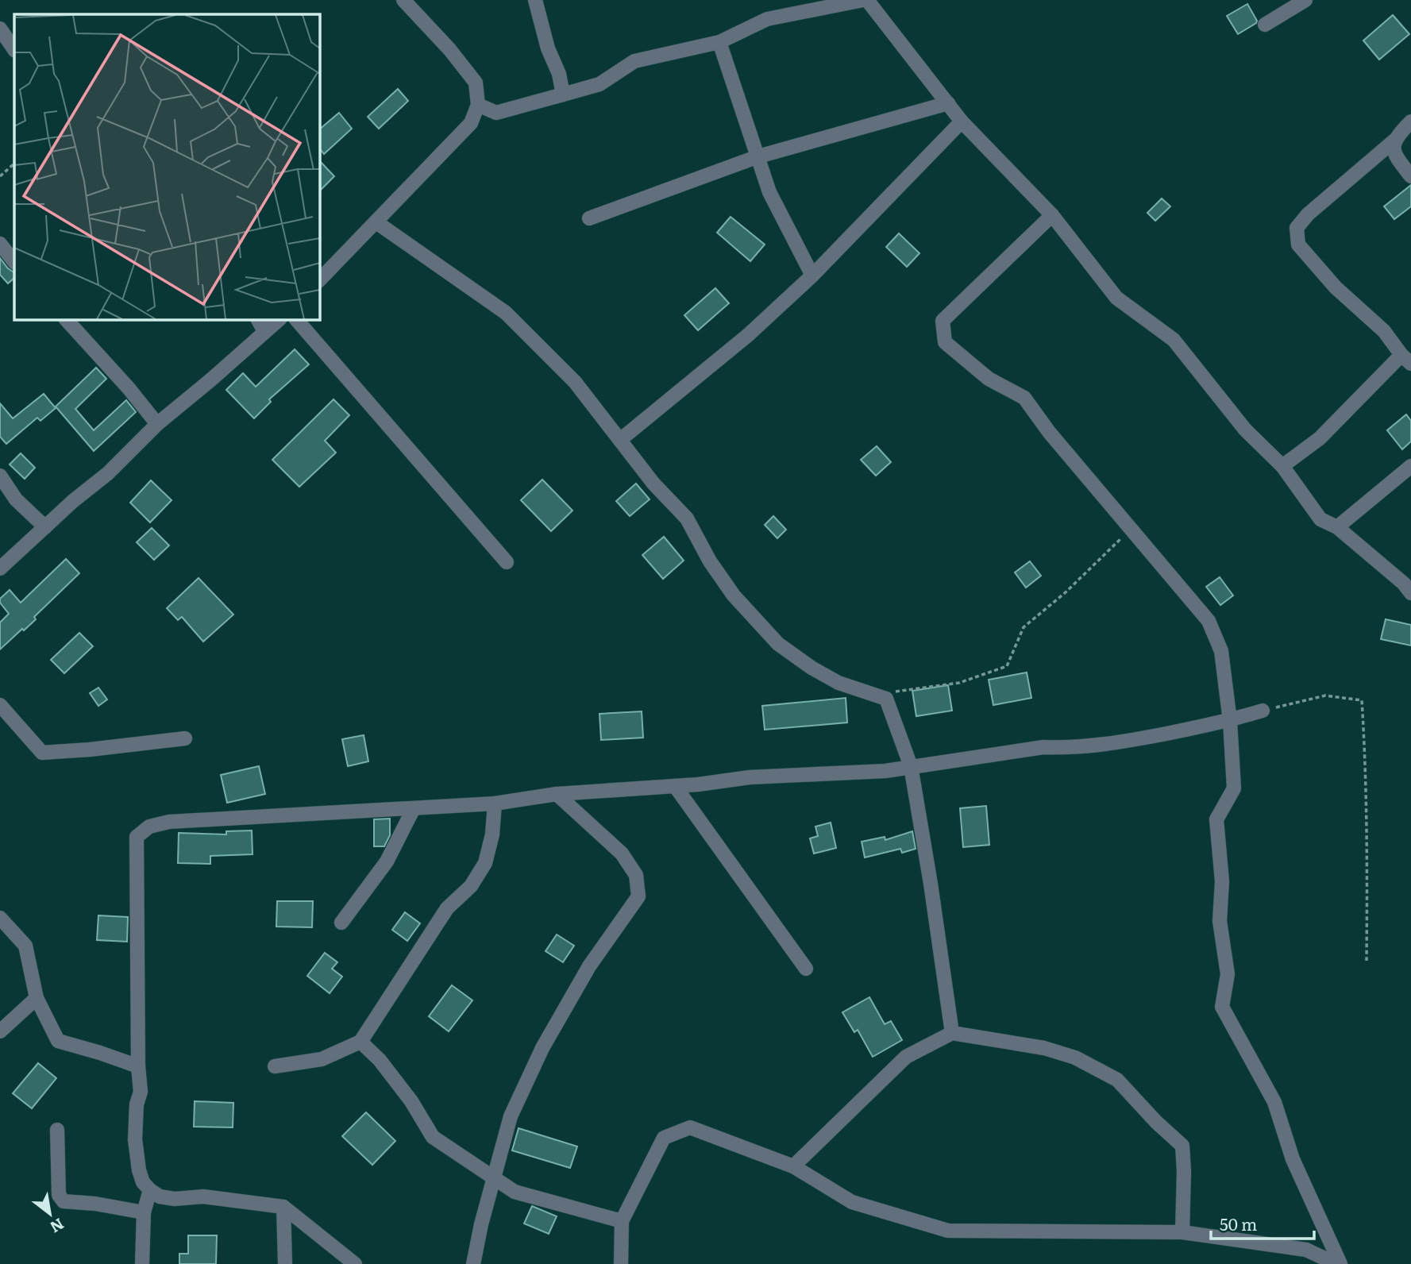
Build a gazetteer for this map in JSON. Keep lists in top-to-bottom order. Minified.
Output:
{"scale_bar":"50 m","north":"bottom right"}
